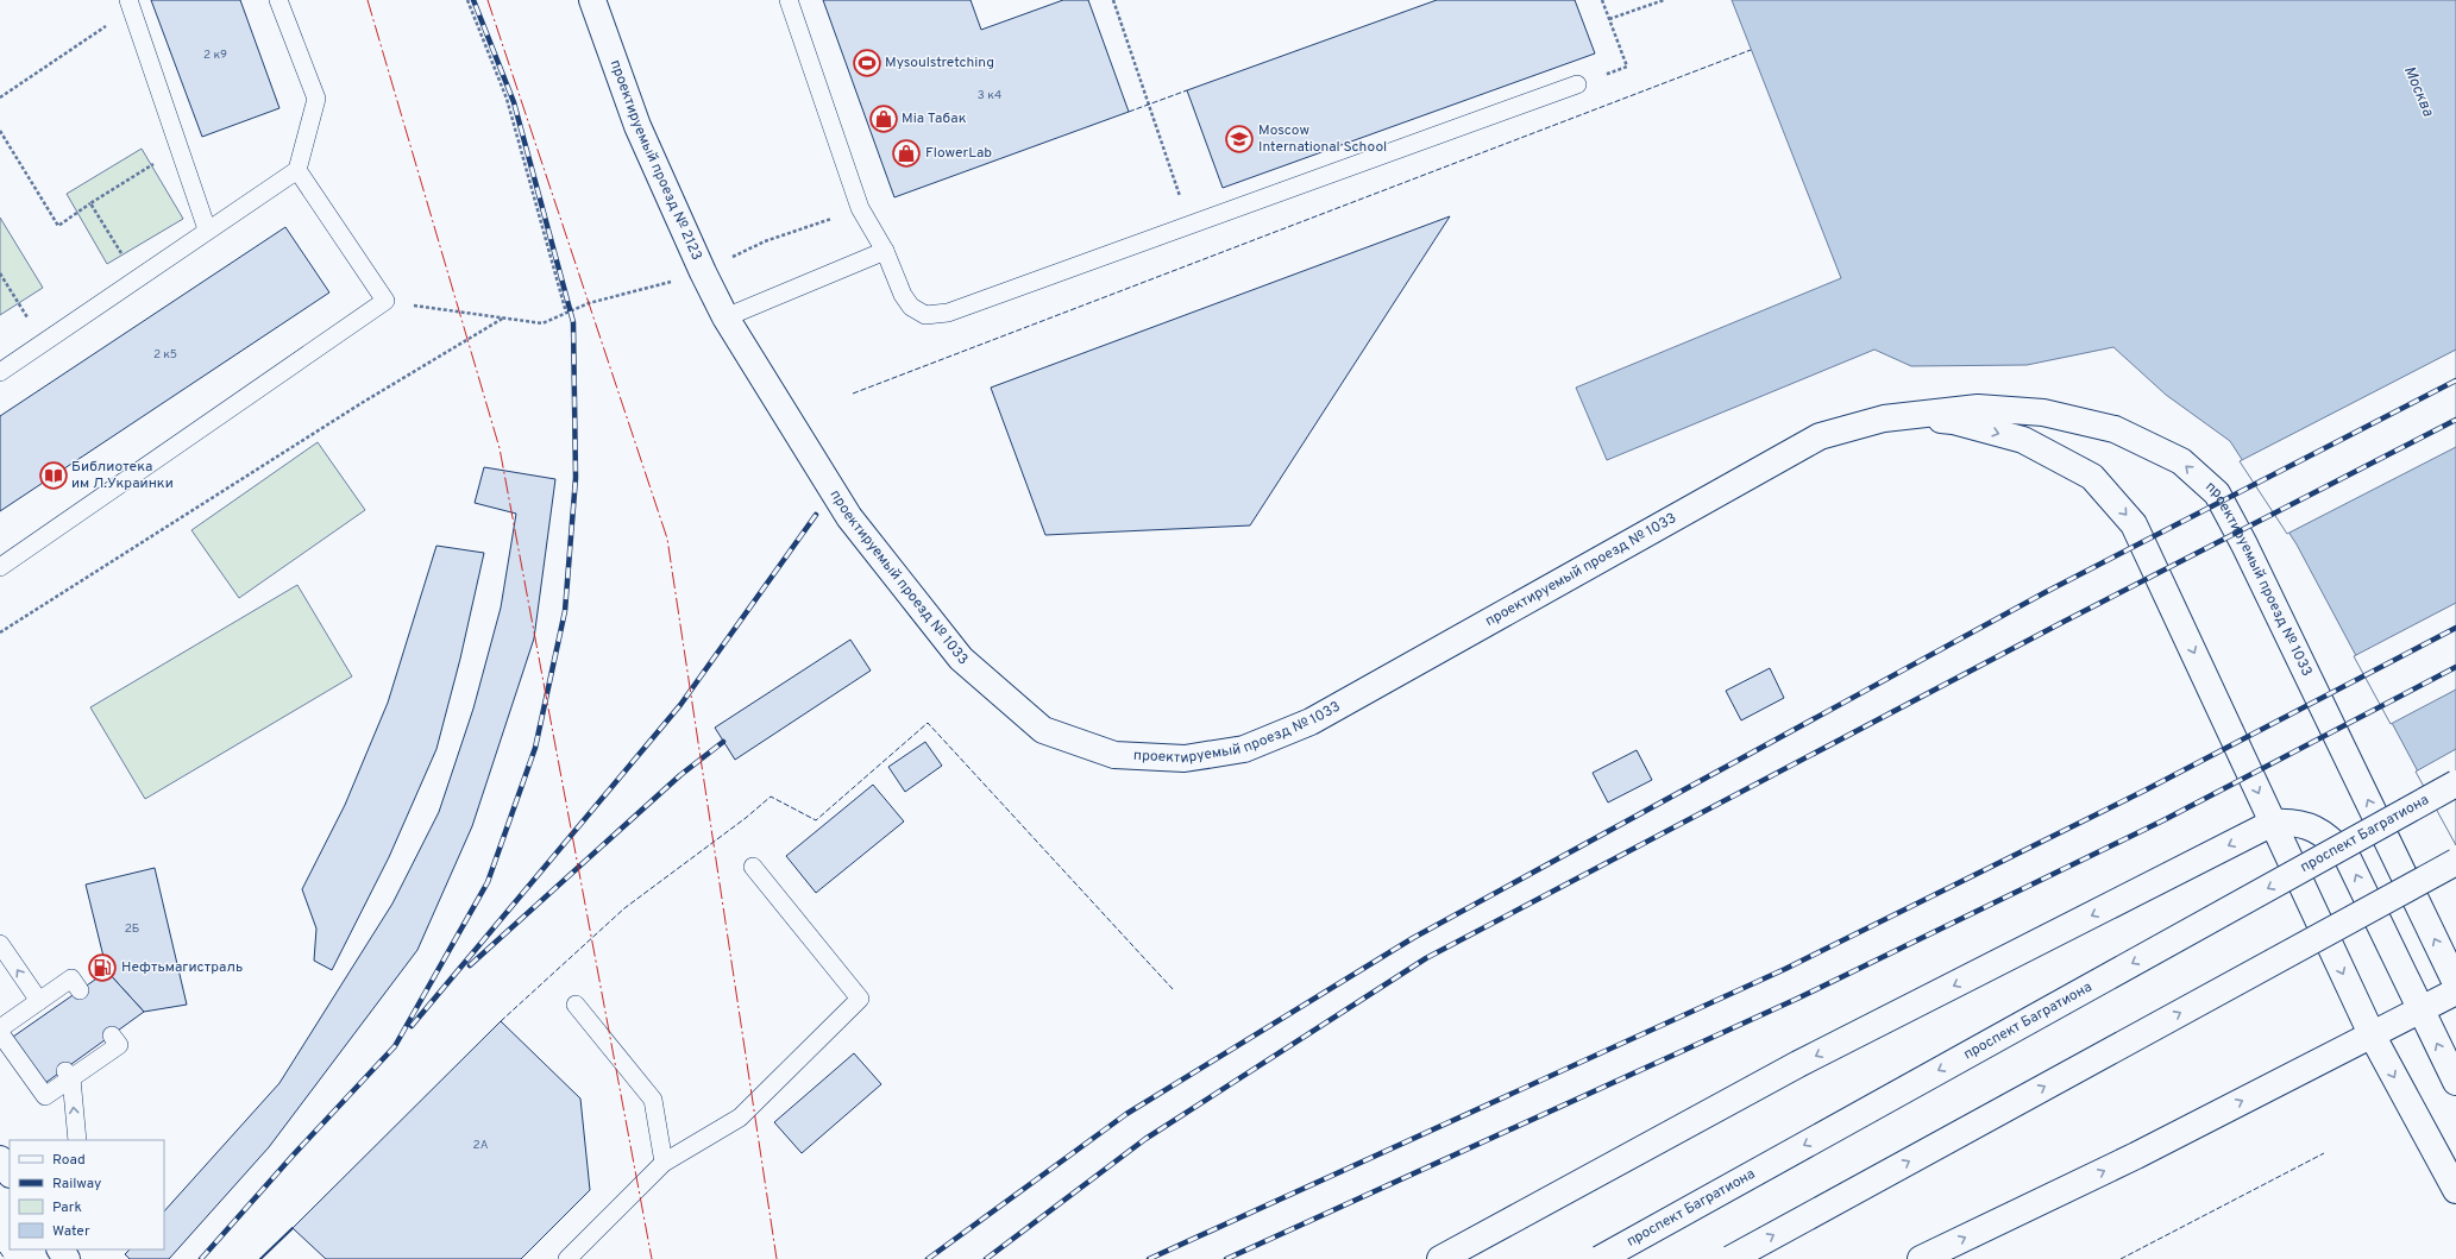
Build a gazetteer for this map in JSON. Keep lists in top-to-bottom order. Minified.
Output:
{"streets":{"street":["проектируемый проезд № 2123","проектируемый проезд № 1033","проспект Багратиона"]},"crossings":[["проектируемый проезд № 2123","проектируемый проезд № 1033"]],"water":["Москва"],"places":{"sports":["Mysoulstretching"],"shop":["Mia Табак","FlowerLab"],"school or university":["Moscow International School"],"library":["Библиотека им Л.Украинки"],"fuel station":["Нефтьмагистраль"]},"house_numbers":["2 к9","3 к4","2 к5","2Б","2А"],"legend":["Road","Railway","Park","Water"]}
